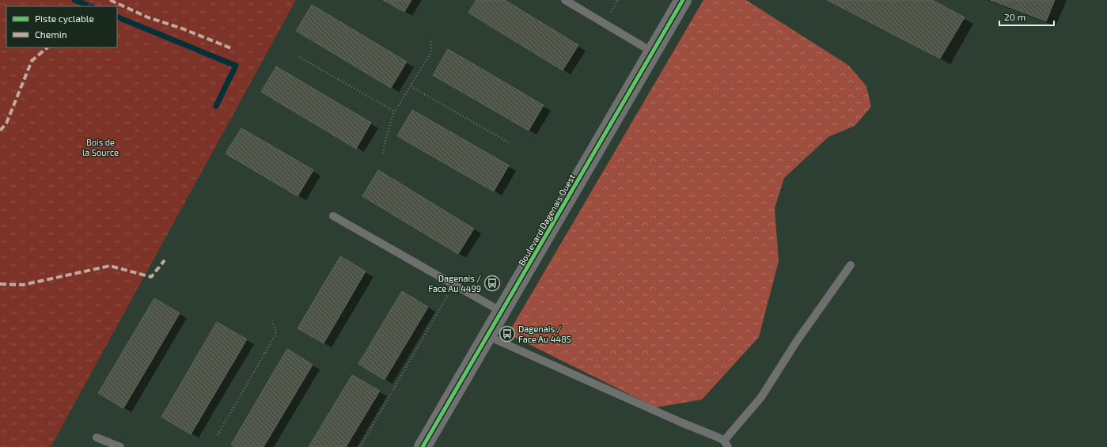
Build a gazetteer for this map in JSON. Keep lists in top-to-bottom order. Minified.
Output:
{"streets":{"main road":["Boulevard Dagenais Ouest"]},"parks":["Bois de la Source"],"places":{"bus stop":["Dagenais / Face Au 4499","Dagenais / Face Au 4485"]},"legend":["Piste cyclable","Chemin"],"scale_bar":"20 m"}
